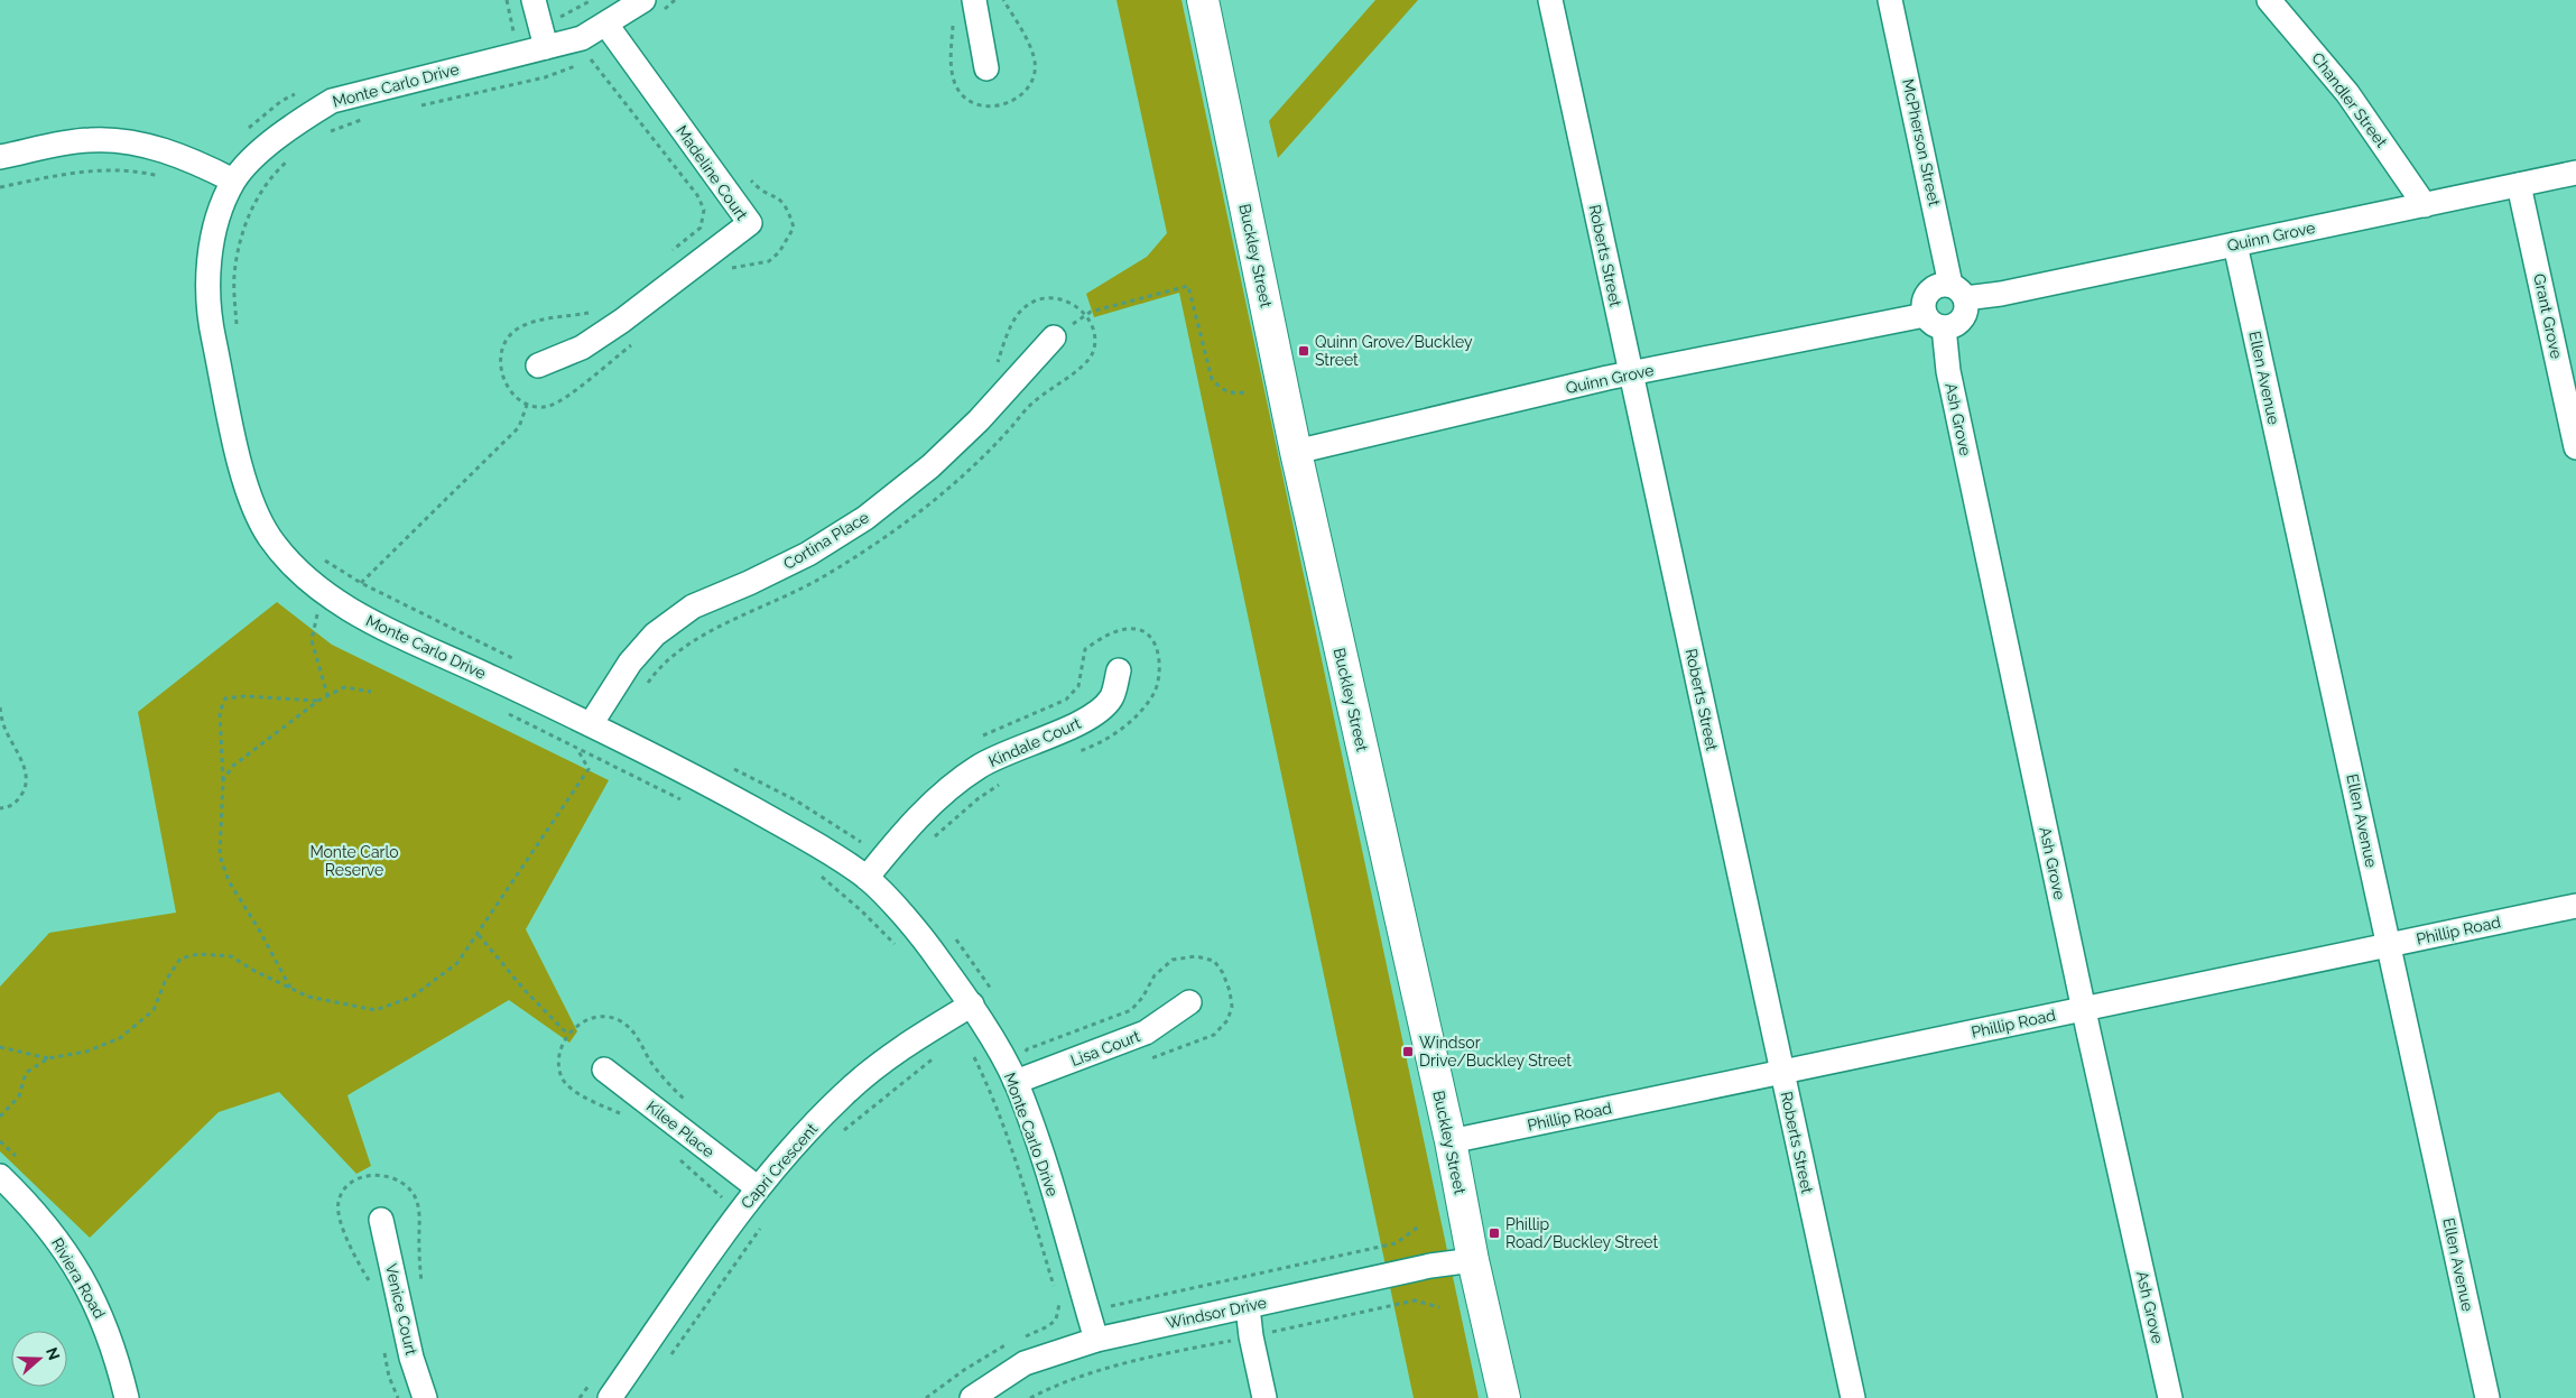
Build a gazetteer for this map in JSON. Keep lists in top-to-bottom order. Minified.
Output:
{"streets":{"main road":["Buckley Street"],"street":["Monte Carlo Drive","Chandler Street","McPherson Street","Madeline Court","Quinn Grove","Roberts Street","Grant Grove","Ellen Avenue","Ash Grove","Cortina Place","Kindale Court","Phillip Road","Lisa Court","Kilee Place","Capri Crescent","Riviera Road","Venice Court","Windsor Drive"]},"crossings":[["Monte Carlo Drive","Madeline Court"],["Monte Carlo Drive","Cortina Place"],["Monte Carlo Drive","Kindale Court"],["Monte Carlo Drive","Lisa Court"],["Monte Carlo Drive","Capri Crescent"],["Monte Carlo Drive","Windsor Drive"],["Chandler Street","Quinn Grove"],["McPherson Street","Quinn Grove"],["McPherson Street","Ash Grove"],["Quinn Grove","Buckley Street"],["Quinn Grove","Roberts Street"],["Quinn Grove","Grant Grove"],["Quinn Grove","Ellen Avenue"],["Quinn Grove","Ash Grove"],["Buckley Street","Phillip Road"],["Buckley Street","Windsor Drive"],["Roberts Street","Phillip Road"],["Ellen Avenue","Phillip Road"],["Ash Grove","Phillip Road"],["Kilee Place","Capri Crescent"]],"parks":["Monte Carlo Reserve"],"places":{"transit":["Quinn Grove/Buckley Street","Windsor Drive/Buckley Street","Phillip Road/Buckley Street"]},"north":"right"}
